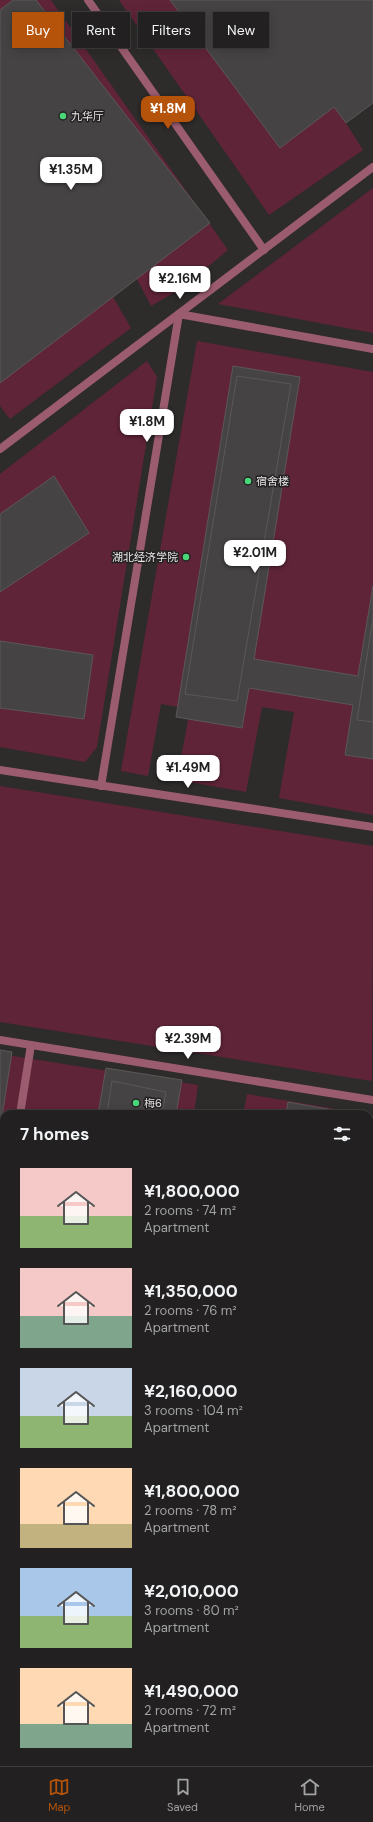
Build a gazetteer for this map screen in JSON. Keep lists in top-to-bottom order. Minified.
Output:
{"places":["九华厅","宿舍楼","湖北经济学院","梅6"],"page":{"chip":["Buy","Rent","Filters","New"],"price":["¥1.8M","¥1.35M","¥2.16M","¥1.8M","¥2.01M","¥1.49M","¥2.39M"],"heading":"7 homes","list":[{"name":"¥1,800,000","note":"2 rooms · 74 m² · Apartment"},{"name":"¥1,350,000","note":"2 rooms · 76 m² · Apartment"},{"name":"¥2,160,000","note":"3 rooms · 104 m² · Apartment"},{"name":"¥1,800,000","note":"2 rooms · 78 m² · Apartment"},{"name":"¥2,010,000","note":"3 rooms · 80 m² · Apartment"},{"name":"¥1,490,000","note":"2 rooms · 72 m² · Apartment"}],"tabs":["Map","Saved","Home"]}}
